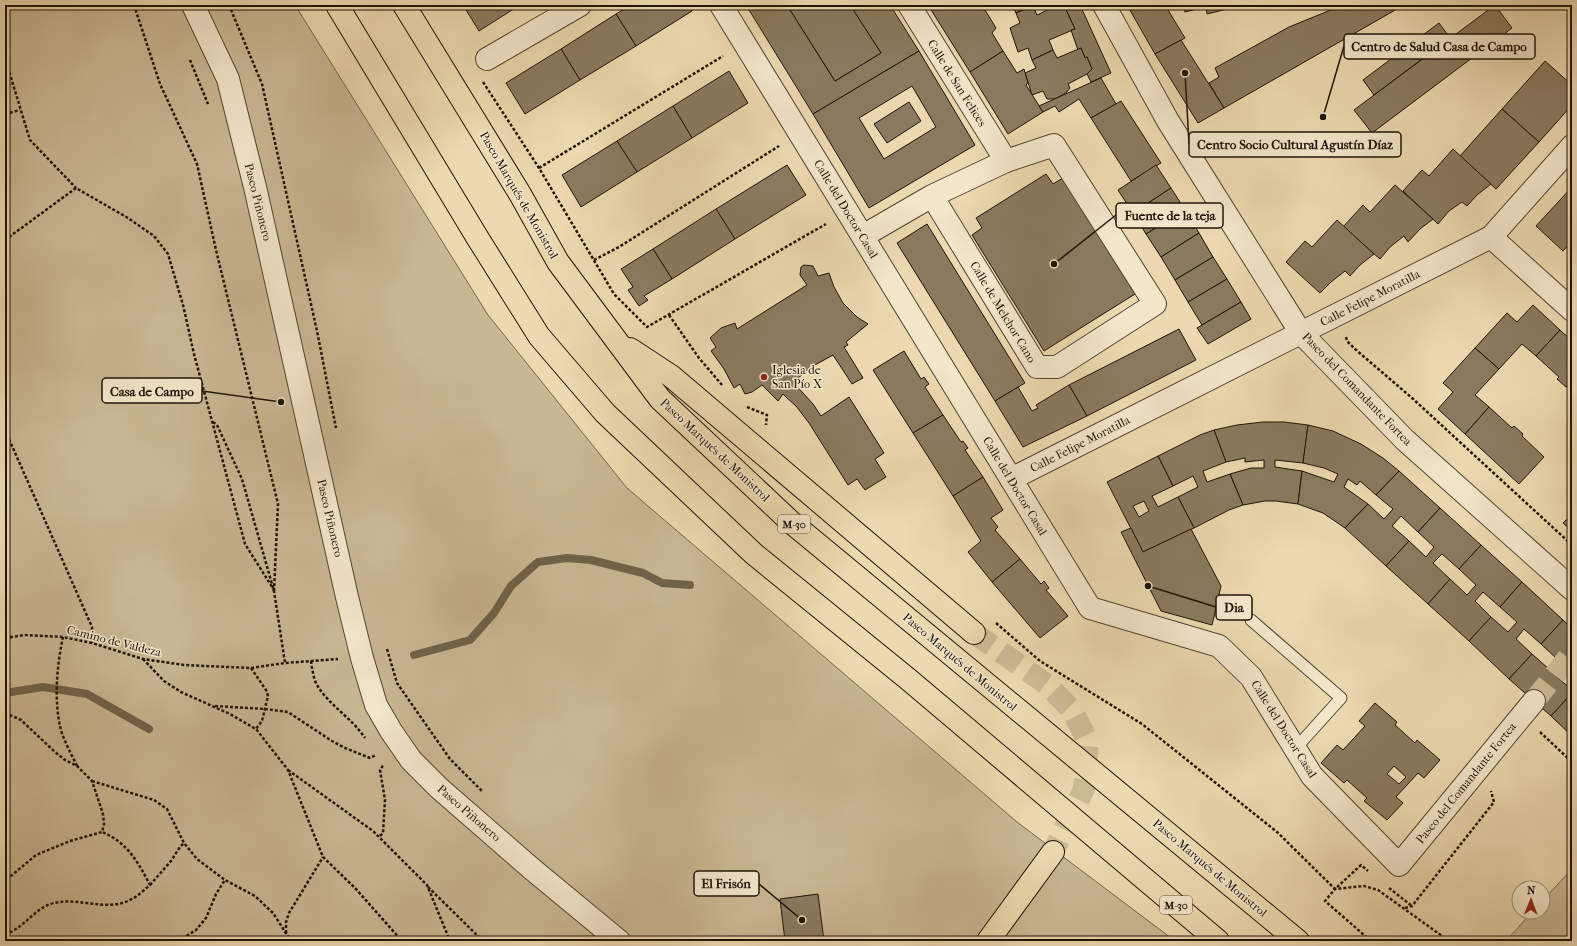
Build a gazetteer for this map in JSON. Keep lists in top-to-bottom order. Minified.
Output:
{"streets":{"highway":["Paseo Marqués de Monistrol","M-30"],"street":["Calle de San Felices","Paseo Piñonero","Calle del Doctor Casal","Calle Felipe Moratilla","Calle de Melchor Cano","Paseo del Comandante Fortea"],"path":["Camino de Valdeza"]},"crossings":[["Calle de San Felices","Calle de Melchor Cano"],["Paseo Piñonero","Camino de Valdeza"],["Calle del Doctor Casal","Calle Felipe Moratilla"],["Calle del Doctor Casal","Calle de Melchor Cano"],["Calle del Doctor Casal","Paseo del Comandante Fortea"],["Calle Felipe Moratilla","Paseo del Comandante Fortea"]],"places":["Centro Socio Cultural Agustín Díaz","Centro de Salud Casa de Campo","Fuente de la teja","Iglesia de San Pío X","Casa de Campo","Dia","El Frisón"],"north":"top"}
